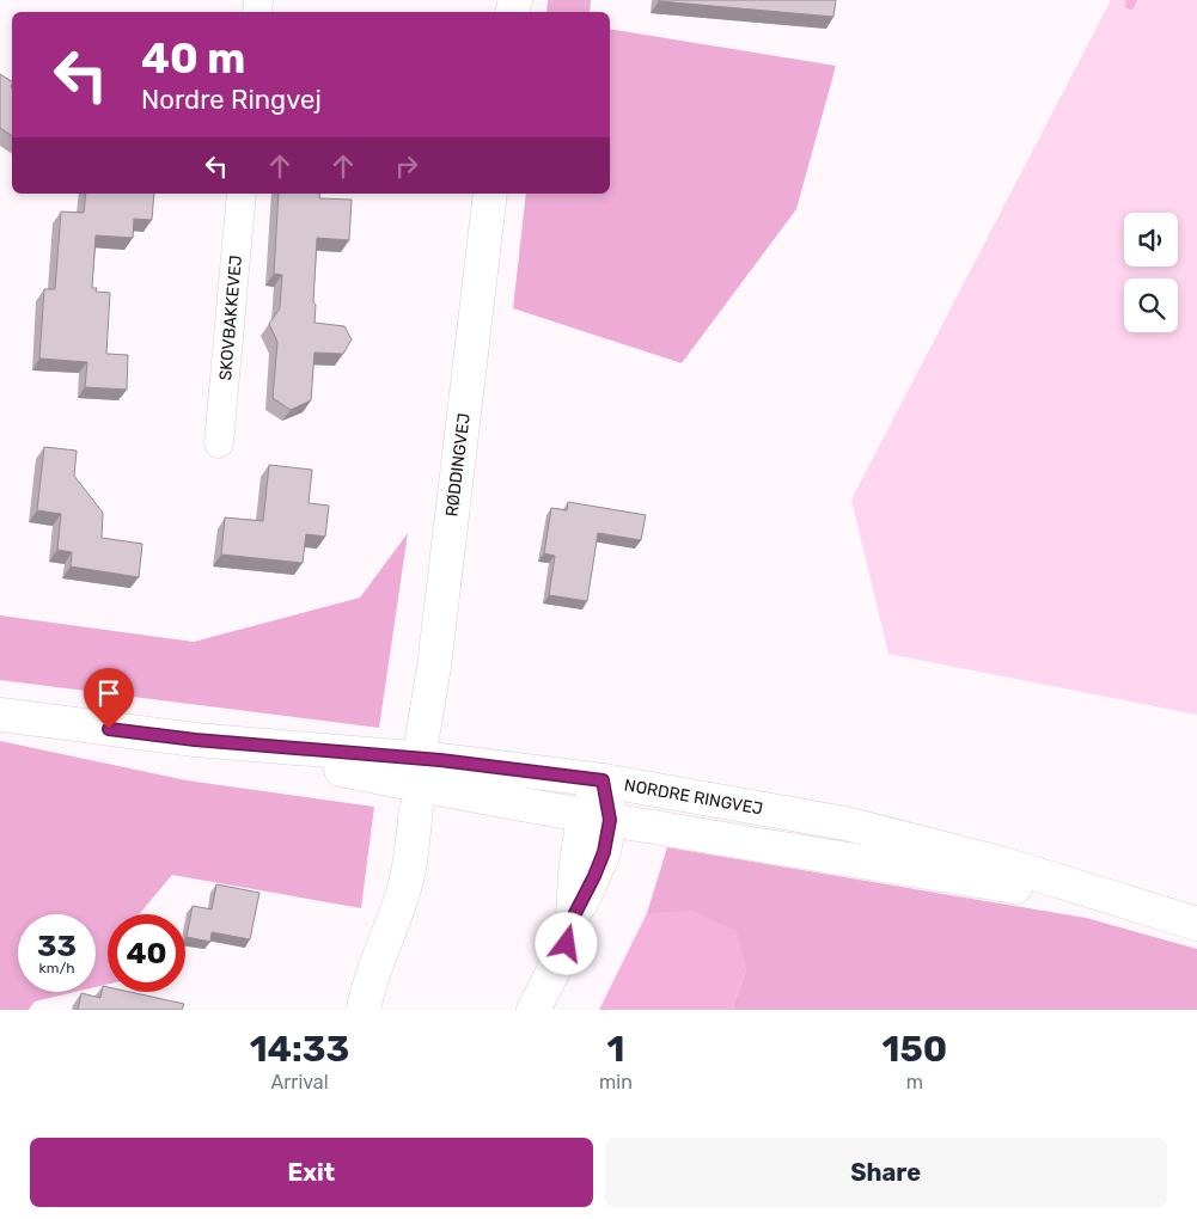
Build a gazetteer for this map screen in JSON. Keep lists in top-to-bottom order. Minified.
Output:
{"streets":{"main road":["RØDDINGVEJ","NORDRE RINGVEJ"],"street":["SKOVBAKKEVEJ"]},"page":{"turn":["40 m","Nordre Ringvej"],"speed":"33 km/h","limit":"40","eta":["14:33","Arrival","1","min","150","m"],"buttons":["Exit","Share"]}}
